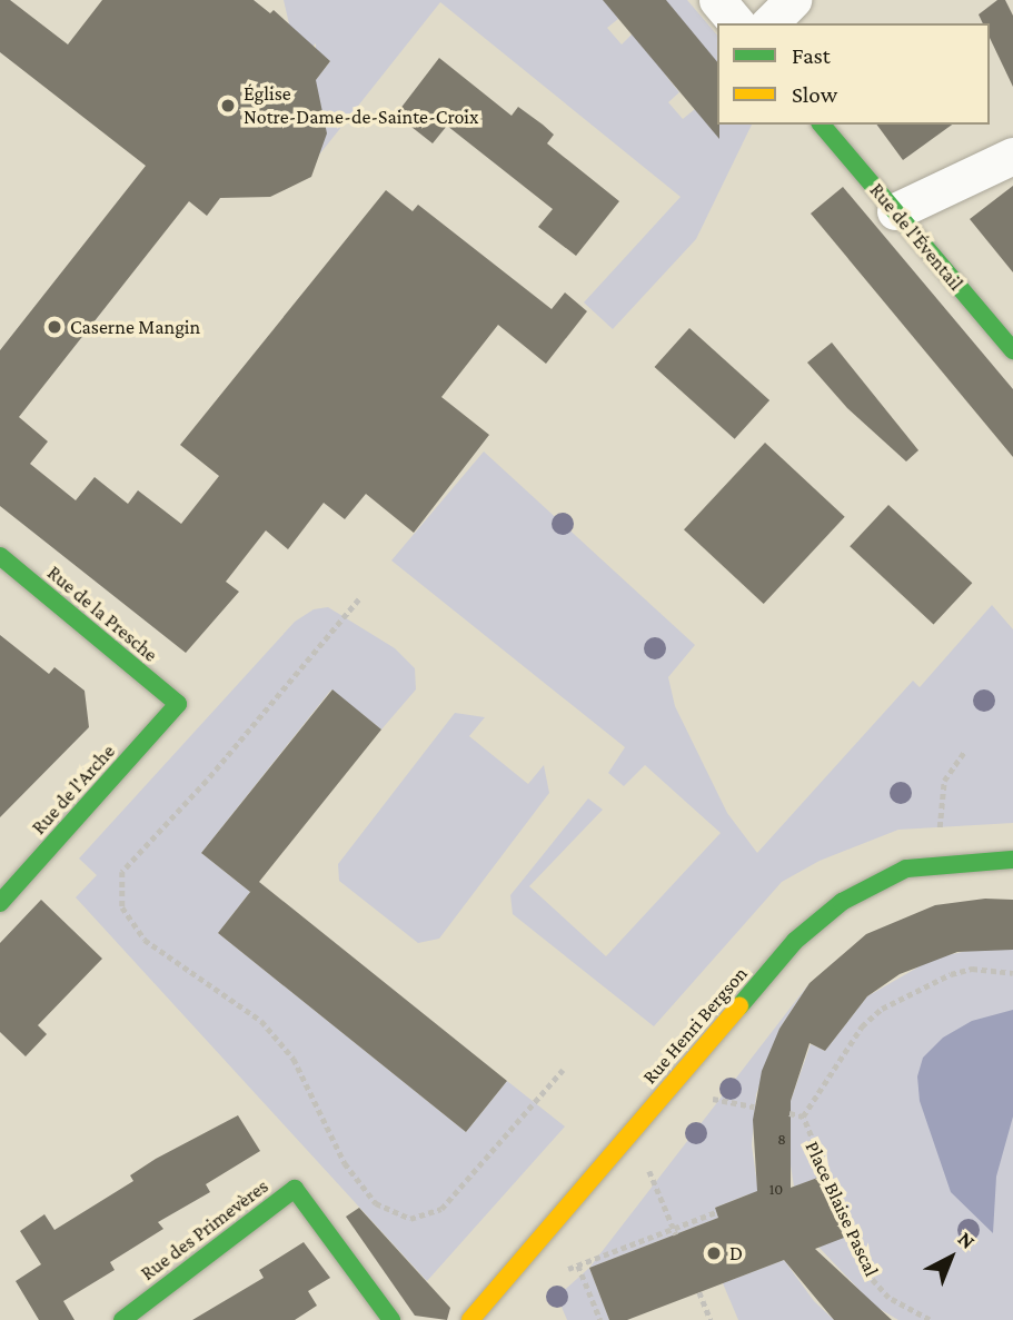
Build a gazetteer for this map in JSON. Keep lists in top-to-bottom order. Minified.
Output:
{"streets":{"street":["Rue de l'Éventail","Rue de la Presche","Rue de l'Arche","Rue Henri Bergson","Rue des Primevères"],"path":["Place Blaise Pascal"]},"crossings":[["Rue de la Presche","Rue de l'Arche"]],"places":["Église Notre-Dame-de-Sainte-Croix","Caserne Mangin","D"],"house_numbers":["8","10"],"legend":["Fast","Slow"],"north":"top right"}
